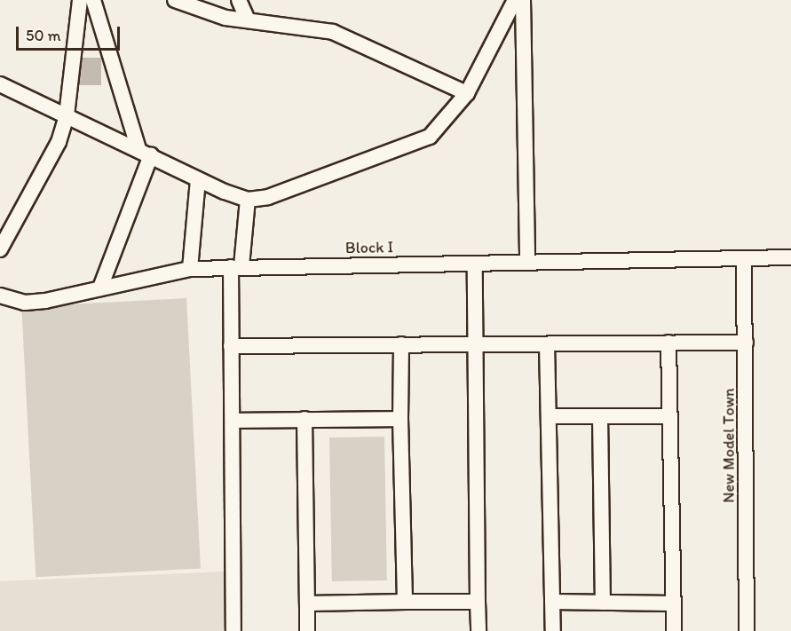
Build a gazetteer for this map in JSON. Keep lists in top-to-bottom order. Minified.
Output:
{"streets":{"street":["Block I","New Model Town"]},"crossings":[["Block I","New Model Town"]],"scale_bar":"50 m"}
